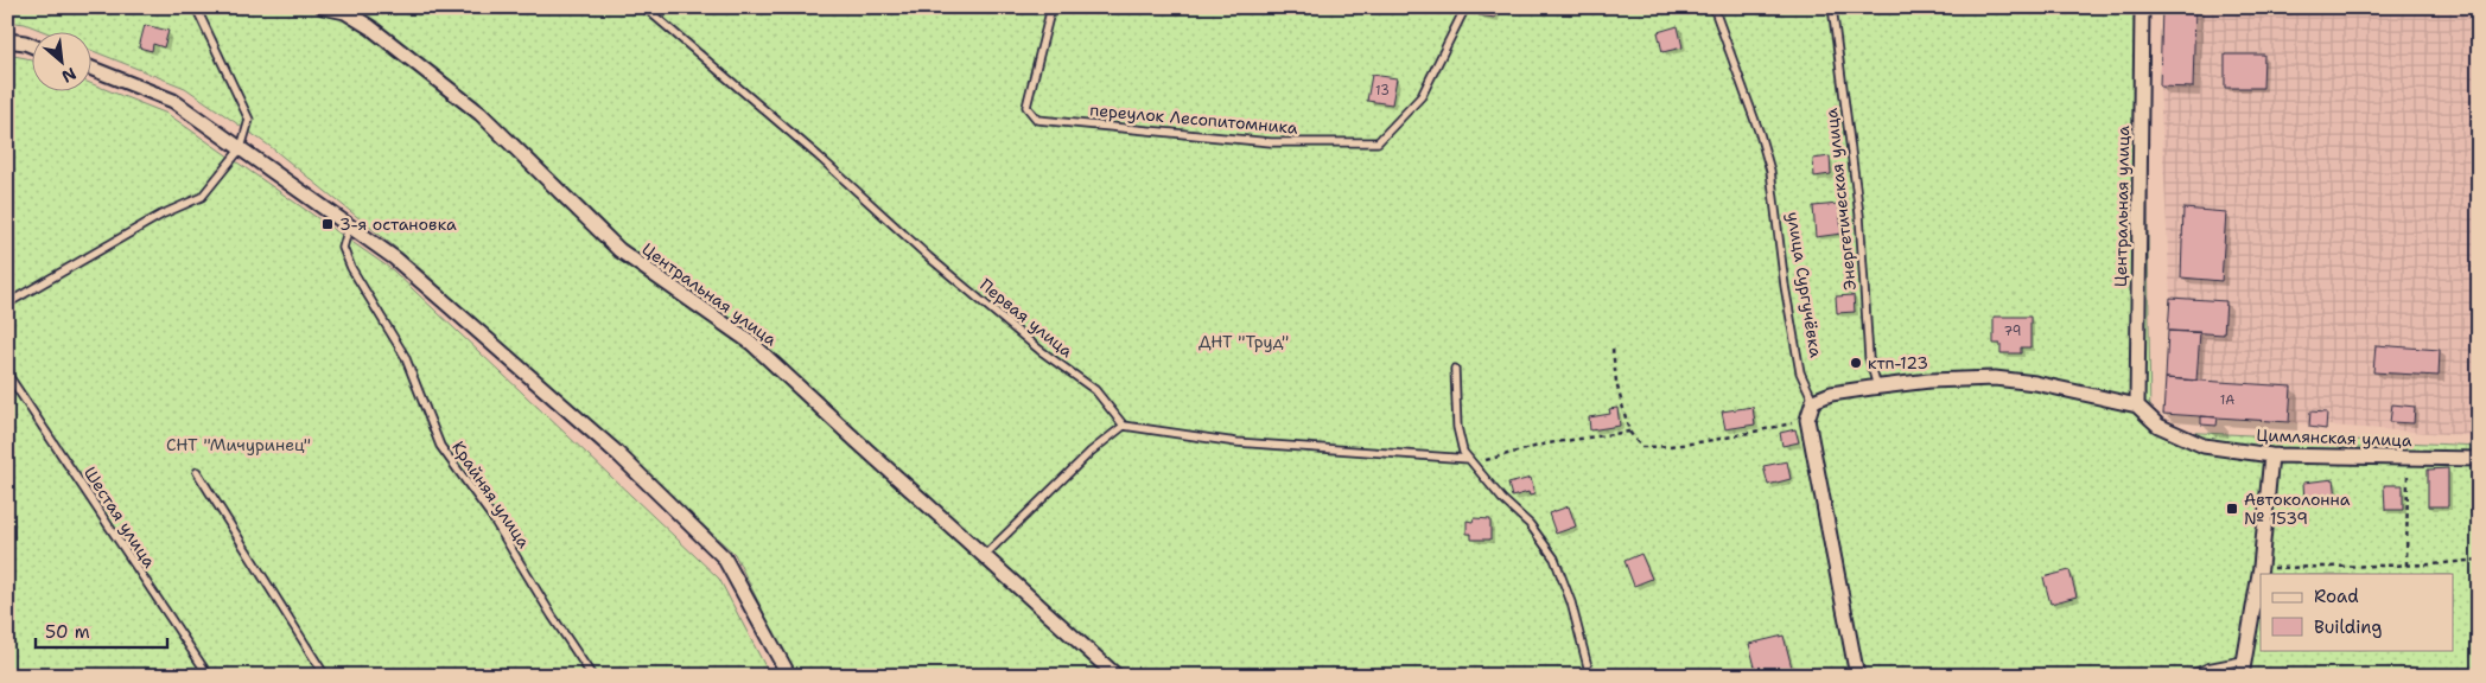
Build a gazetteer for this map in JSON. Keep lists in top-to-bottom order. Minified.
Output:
{"streets":{"street":["Центральная улица","Цимлянская улица"],"lane":["переулок Лесопитомника","Энергетическая улица","улица Сургучёвка","Первая улица","Крайняя улица","Шестая улица"]},"crossings":[["Центральная улица","Цимлянская улица"]],"parks":["ДНТ \"Труд\"","СНТ \"Мичуринец\""],"places":{"transit":["3-я остановка","Автоколонна № 1539"],"other":["ктп-123"]},"house_numbers":["13","79","1А"],"legend":["Road","Building"],"scale_bar":"50 m","north":"bottom right"}
